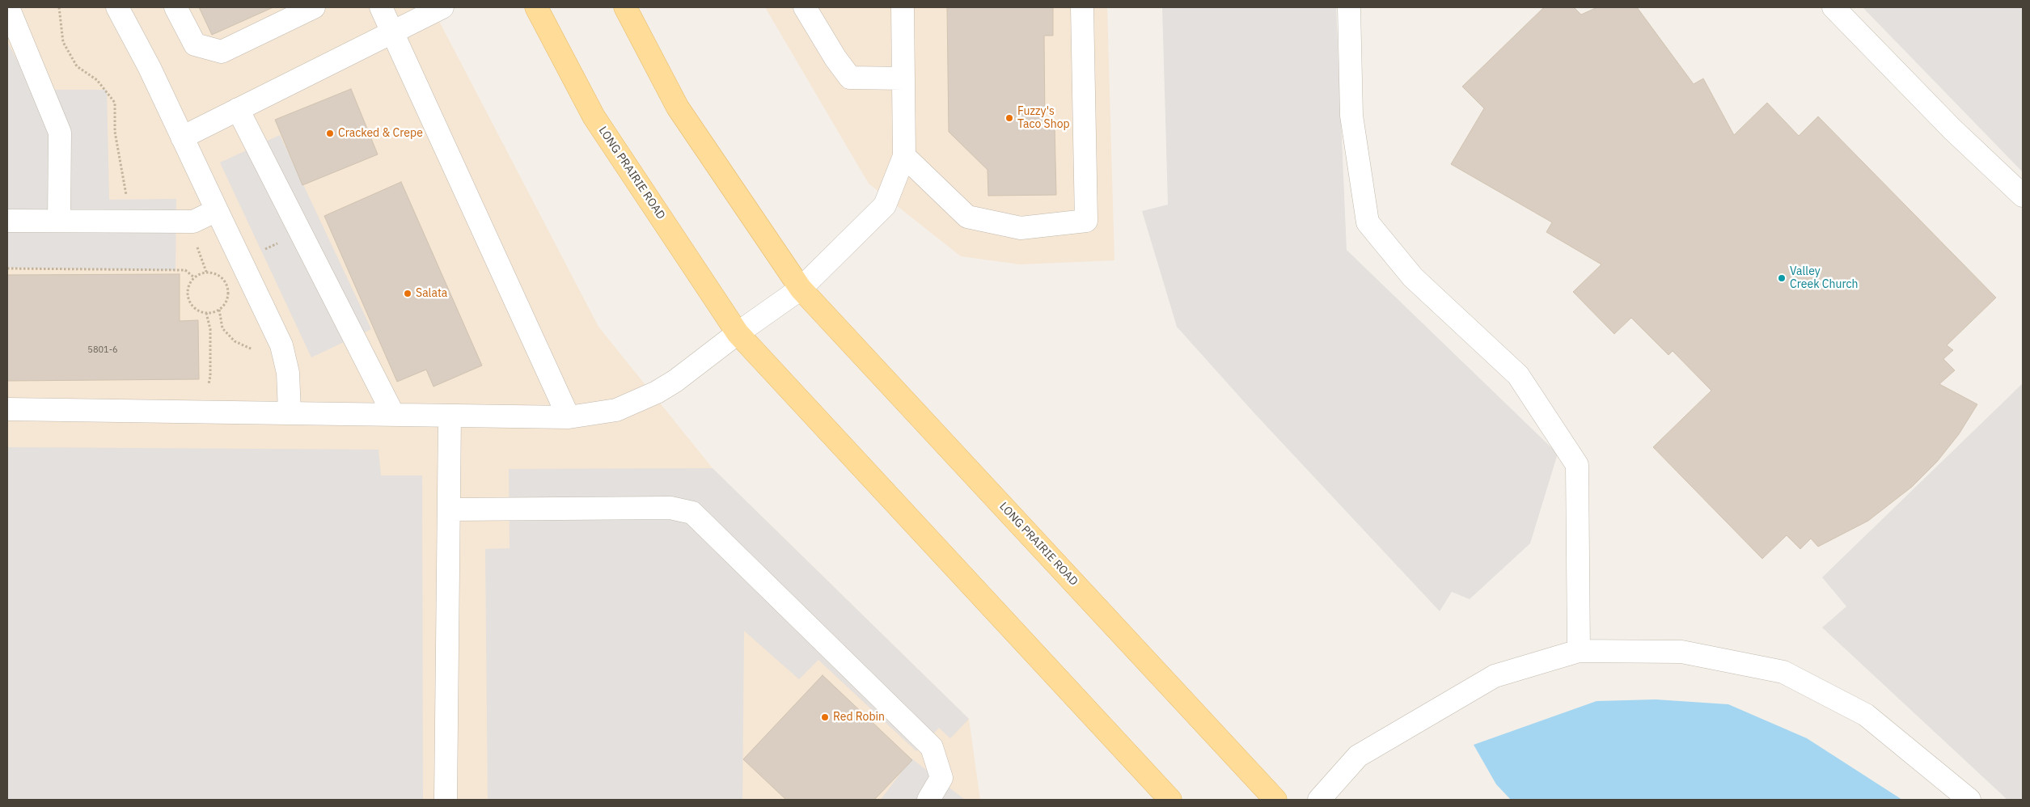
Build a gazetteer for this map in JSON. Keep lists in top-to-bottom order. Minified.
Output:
{"streets":{"main road":["LONG PRAIRIE ROAD"]},"places":["Fuzzy's Taco Shop","Cracked & Crepe","Valley Creek Church","Salata","Red Robin"],"house_numbers":["5801-6"]}
